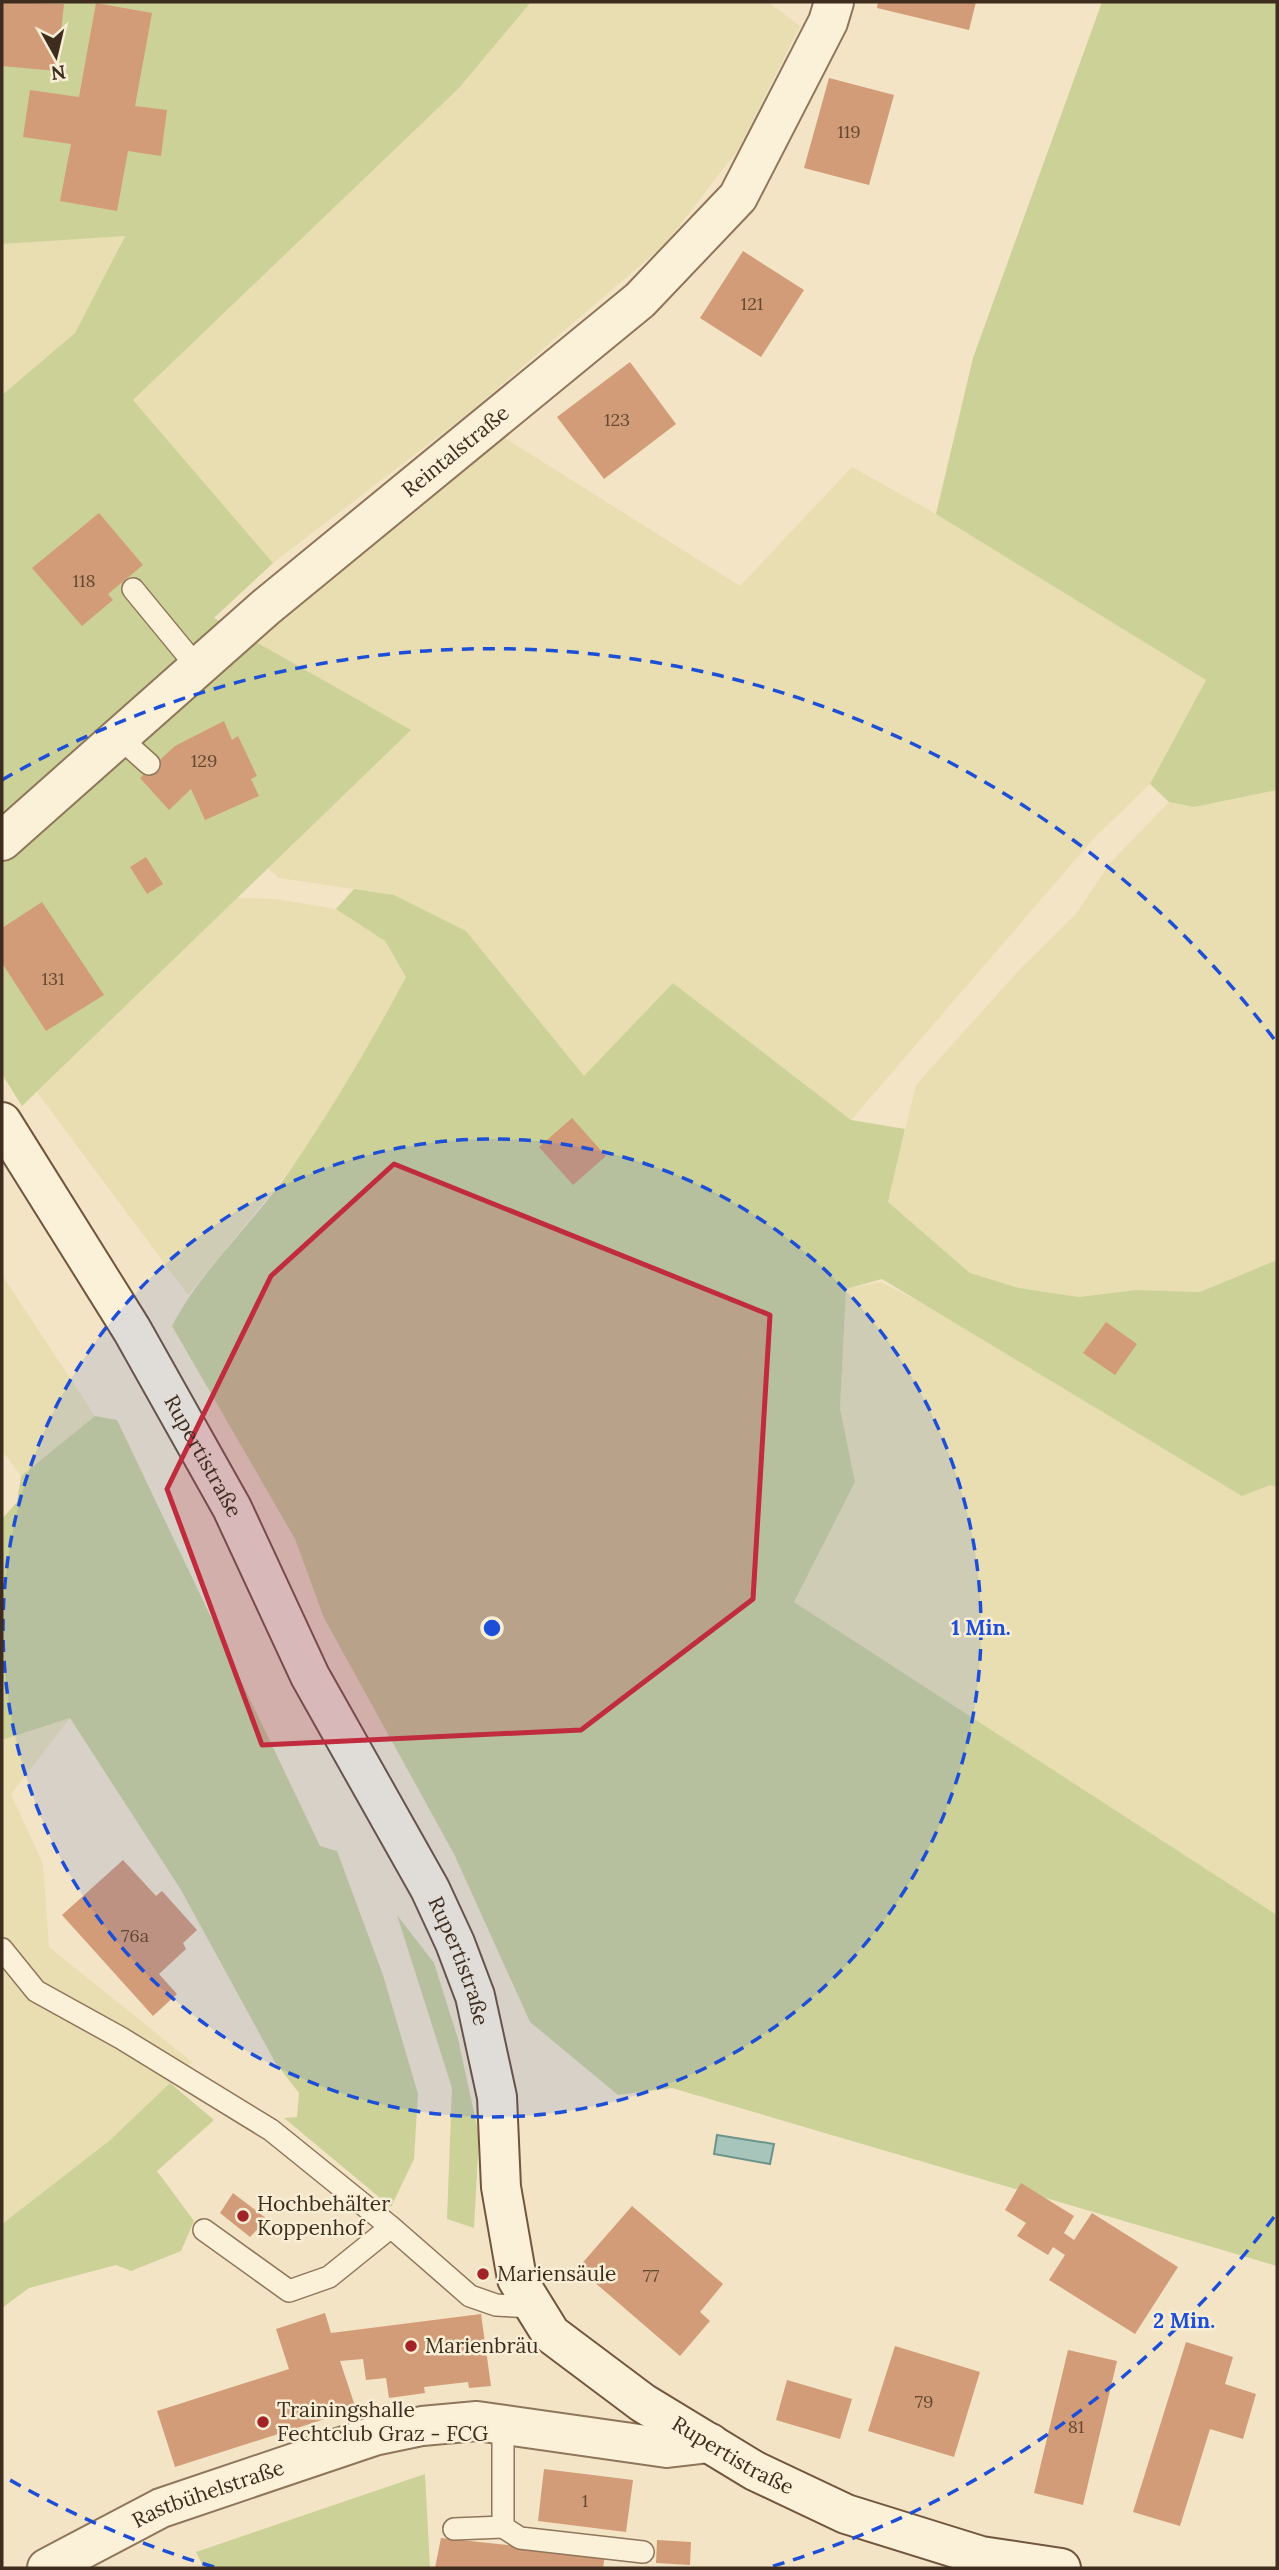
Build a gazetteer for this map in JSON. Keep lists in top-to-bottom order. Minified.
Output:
{"streets":{"main road":["Reintalstraße","Rupertistraße","Rastbühelstraße"]},"crossings":[["Rupertistraße","Rastbühelstraße"]],"places":["Hochbehälter Koppenhof","Mariensäule","Marienbräu","Trainingshalle Fechtclub Graz - FCG"],"house_numbers":["119","121","123","118","129","131","76a","77","79","81","1"],"north":"bottom","rings":["1 Min.","2 Min."]}
